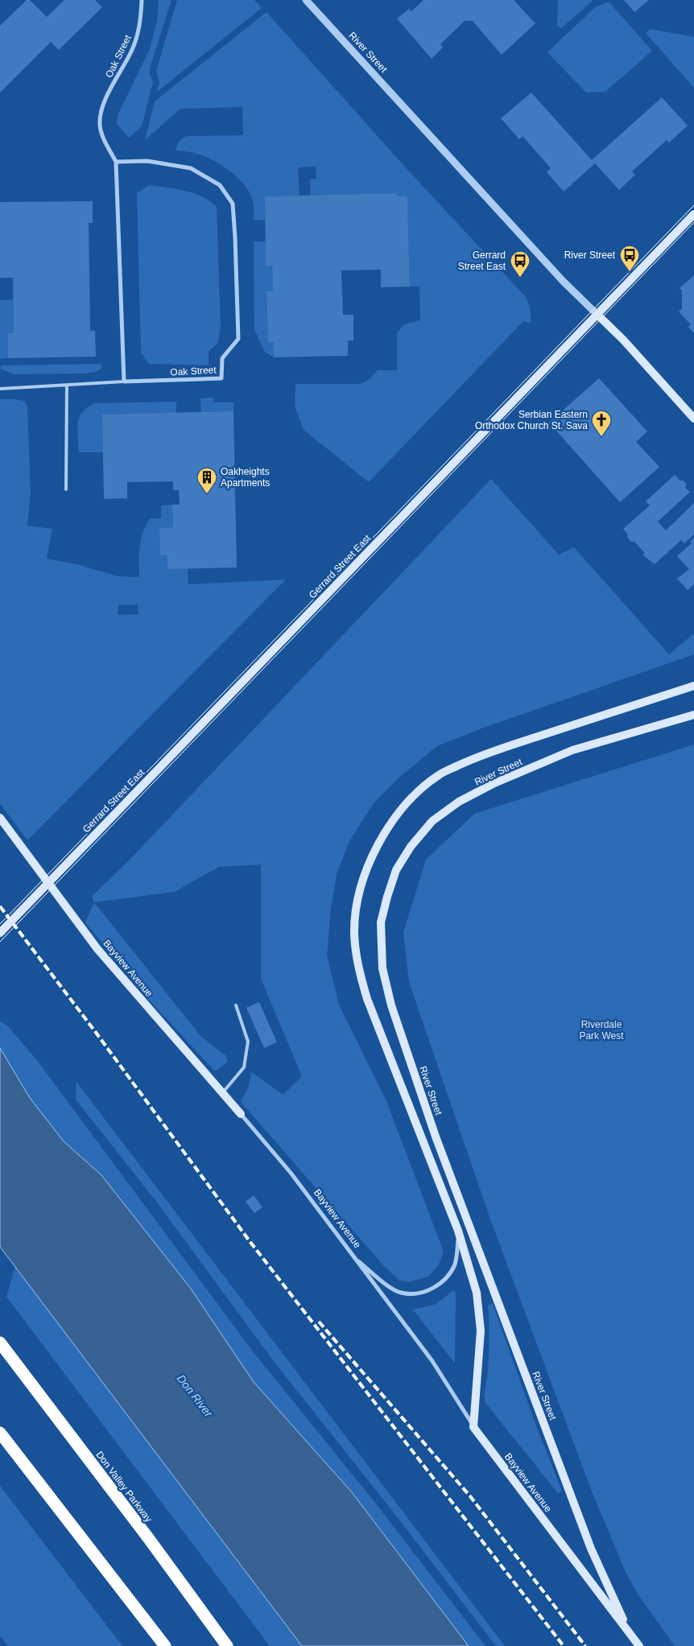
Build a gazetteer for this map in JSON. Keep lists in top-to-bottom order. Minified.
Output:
{"streets":{"highway":["Don Valley Parkway"],"main road":["River Street","Gerrard Street East","Bayview Avenue"],"street":["Oak Street"]},"crossings":[["River Street","Gerrard Street East"],["River Street","Bayview Avenue"]],"water":["Don River"],"parks":["Riverdale Park West"],"places":{"bus stop":["River Street","Gerrard Street East"],"church":["Serbian Eastern Orthodox Church St. Sava"],"building":["Oakheights Apartments"]}}
